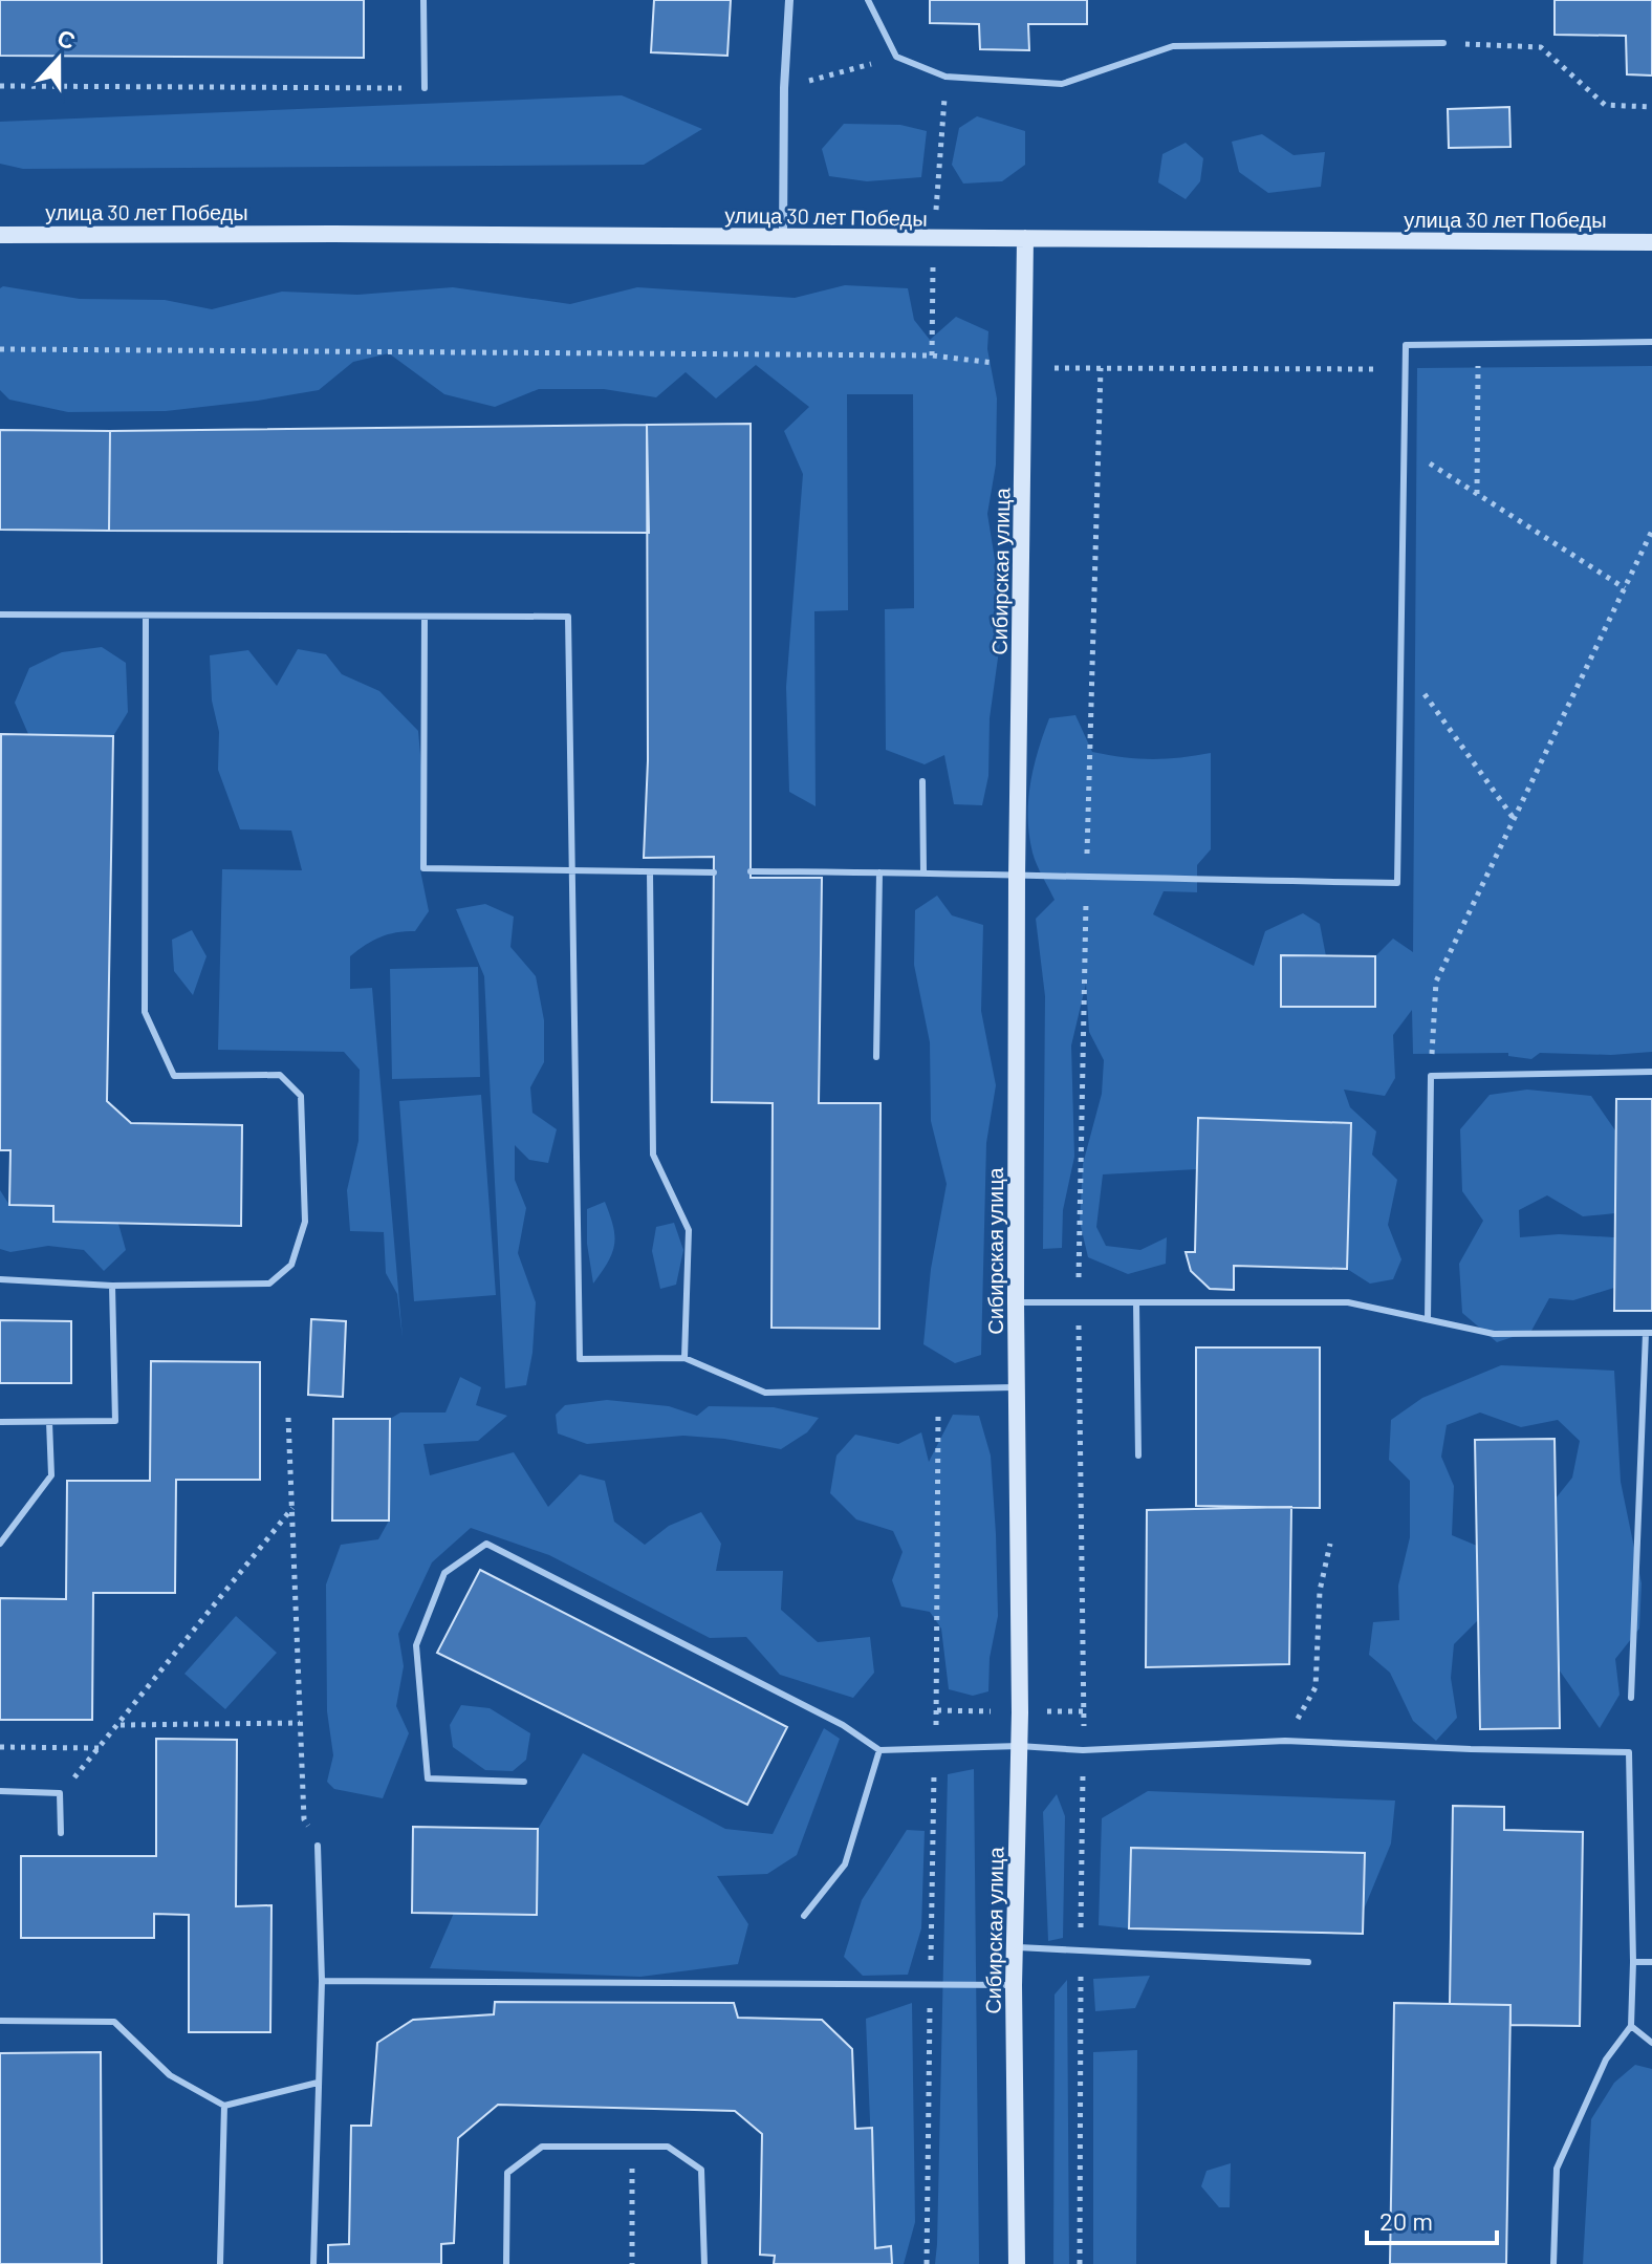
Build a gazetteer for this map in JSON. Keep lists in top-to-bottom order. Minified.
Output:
{"streets":{"street":["улица 30 лет Победы","Сибирская улица"]},"crossings":[["улица 30 лет Победы","Сибирская улица"]],"scale_bar":"20 m","north":"top"}
